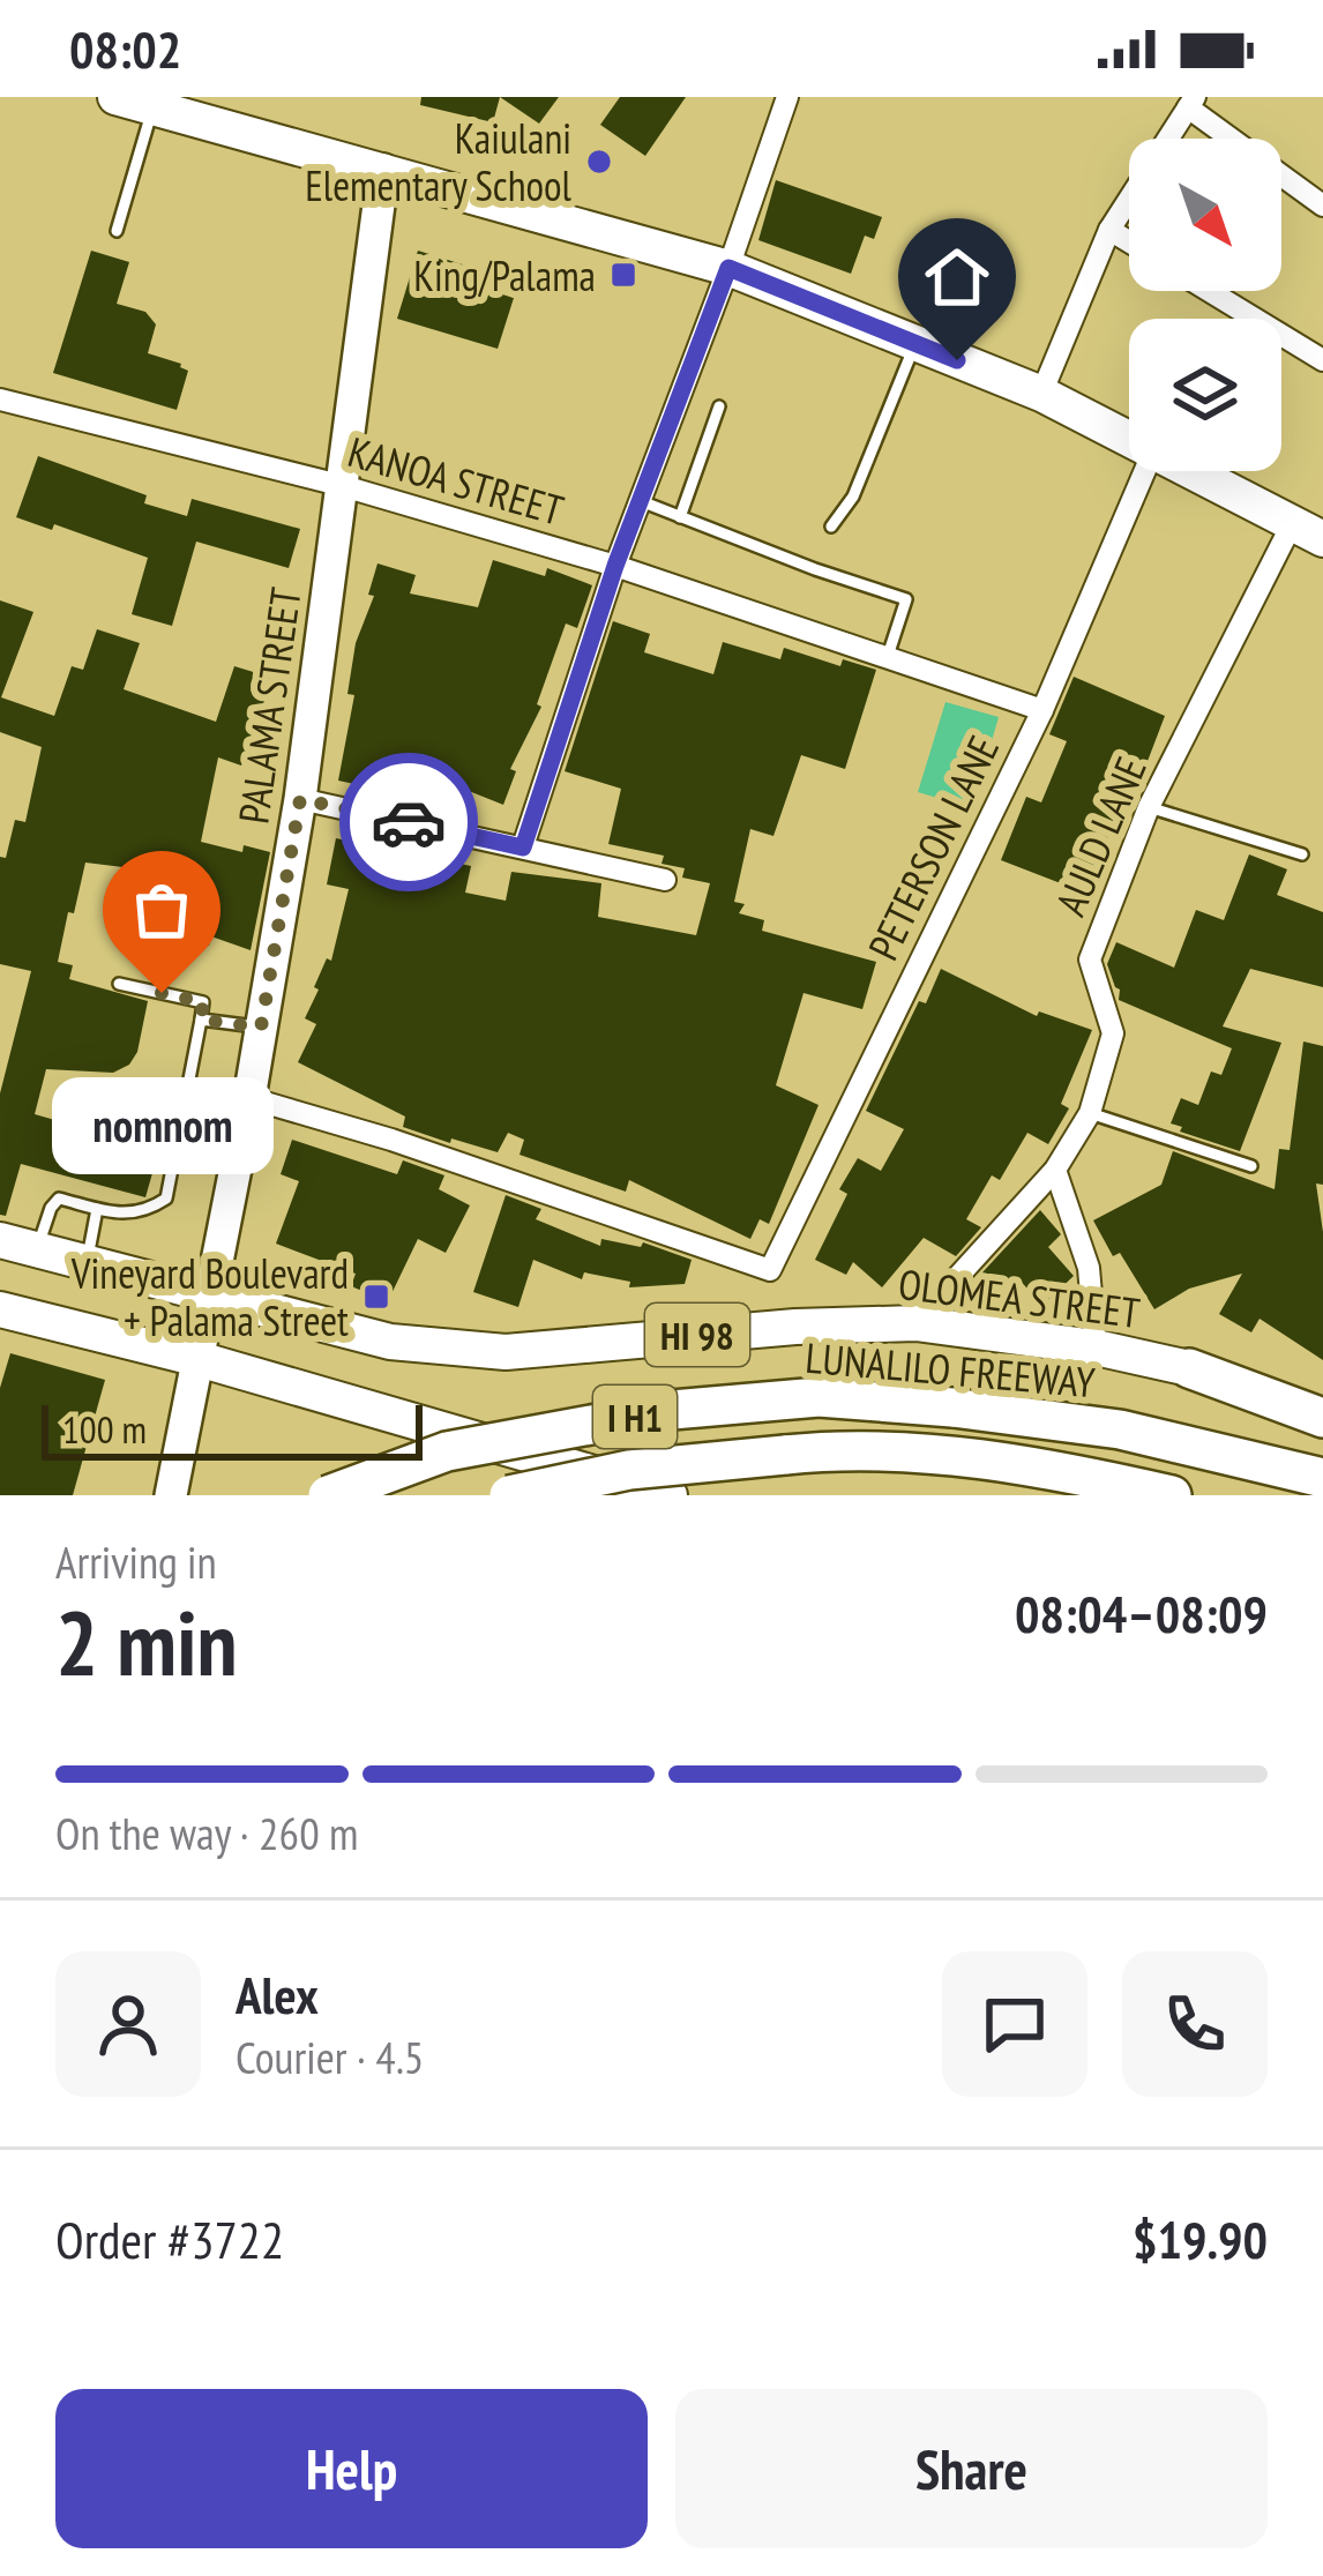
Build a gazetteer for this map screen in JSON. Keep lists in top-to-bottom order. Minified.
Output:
{"streets":{"highway":["LUNALILO FREEWAY","I H1"],"main road":["OLOMEA STREET","HI 98"],"street":["KANOA STREET","PALAMA STREET","AULD LANE","PETERSON LANE"]},"crossings":[["KANOA STREET","PALAMA STREET"],["KANOA STREET","PETERSON LANE"],["PALAMA STREET","PETERSON LANE"],["PALAMA STREET","OLOMEA STREET"],["PALAMA STREET","HI 98"],["AULD LANE","OLOMEA STREET"],["OLOMEA STREET","HI 98"]],"places":{"other":["Kaiulani Elementary School","nomnom"],"transit":["King/Palama","Vineyard Boulevard + Palama Street"]},"scale_bar":"100 m","north":"bottom right","page":{"status":"08:02","bubble":"nomnom","scale":"100 m","heading":["2 min","Arriving in","08:04–08:09"],"panel":["Alex","Courier · 4.5","Order #3722","$19.90"],"bar":"On the way · 260 m","buttons":["Help","Share"]}}
